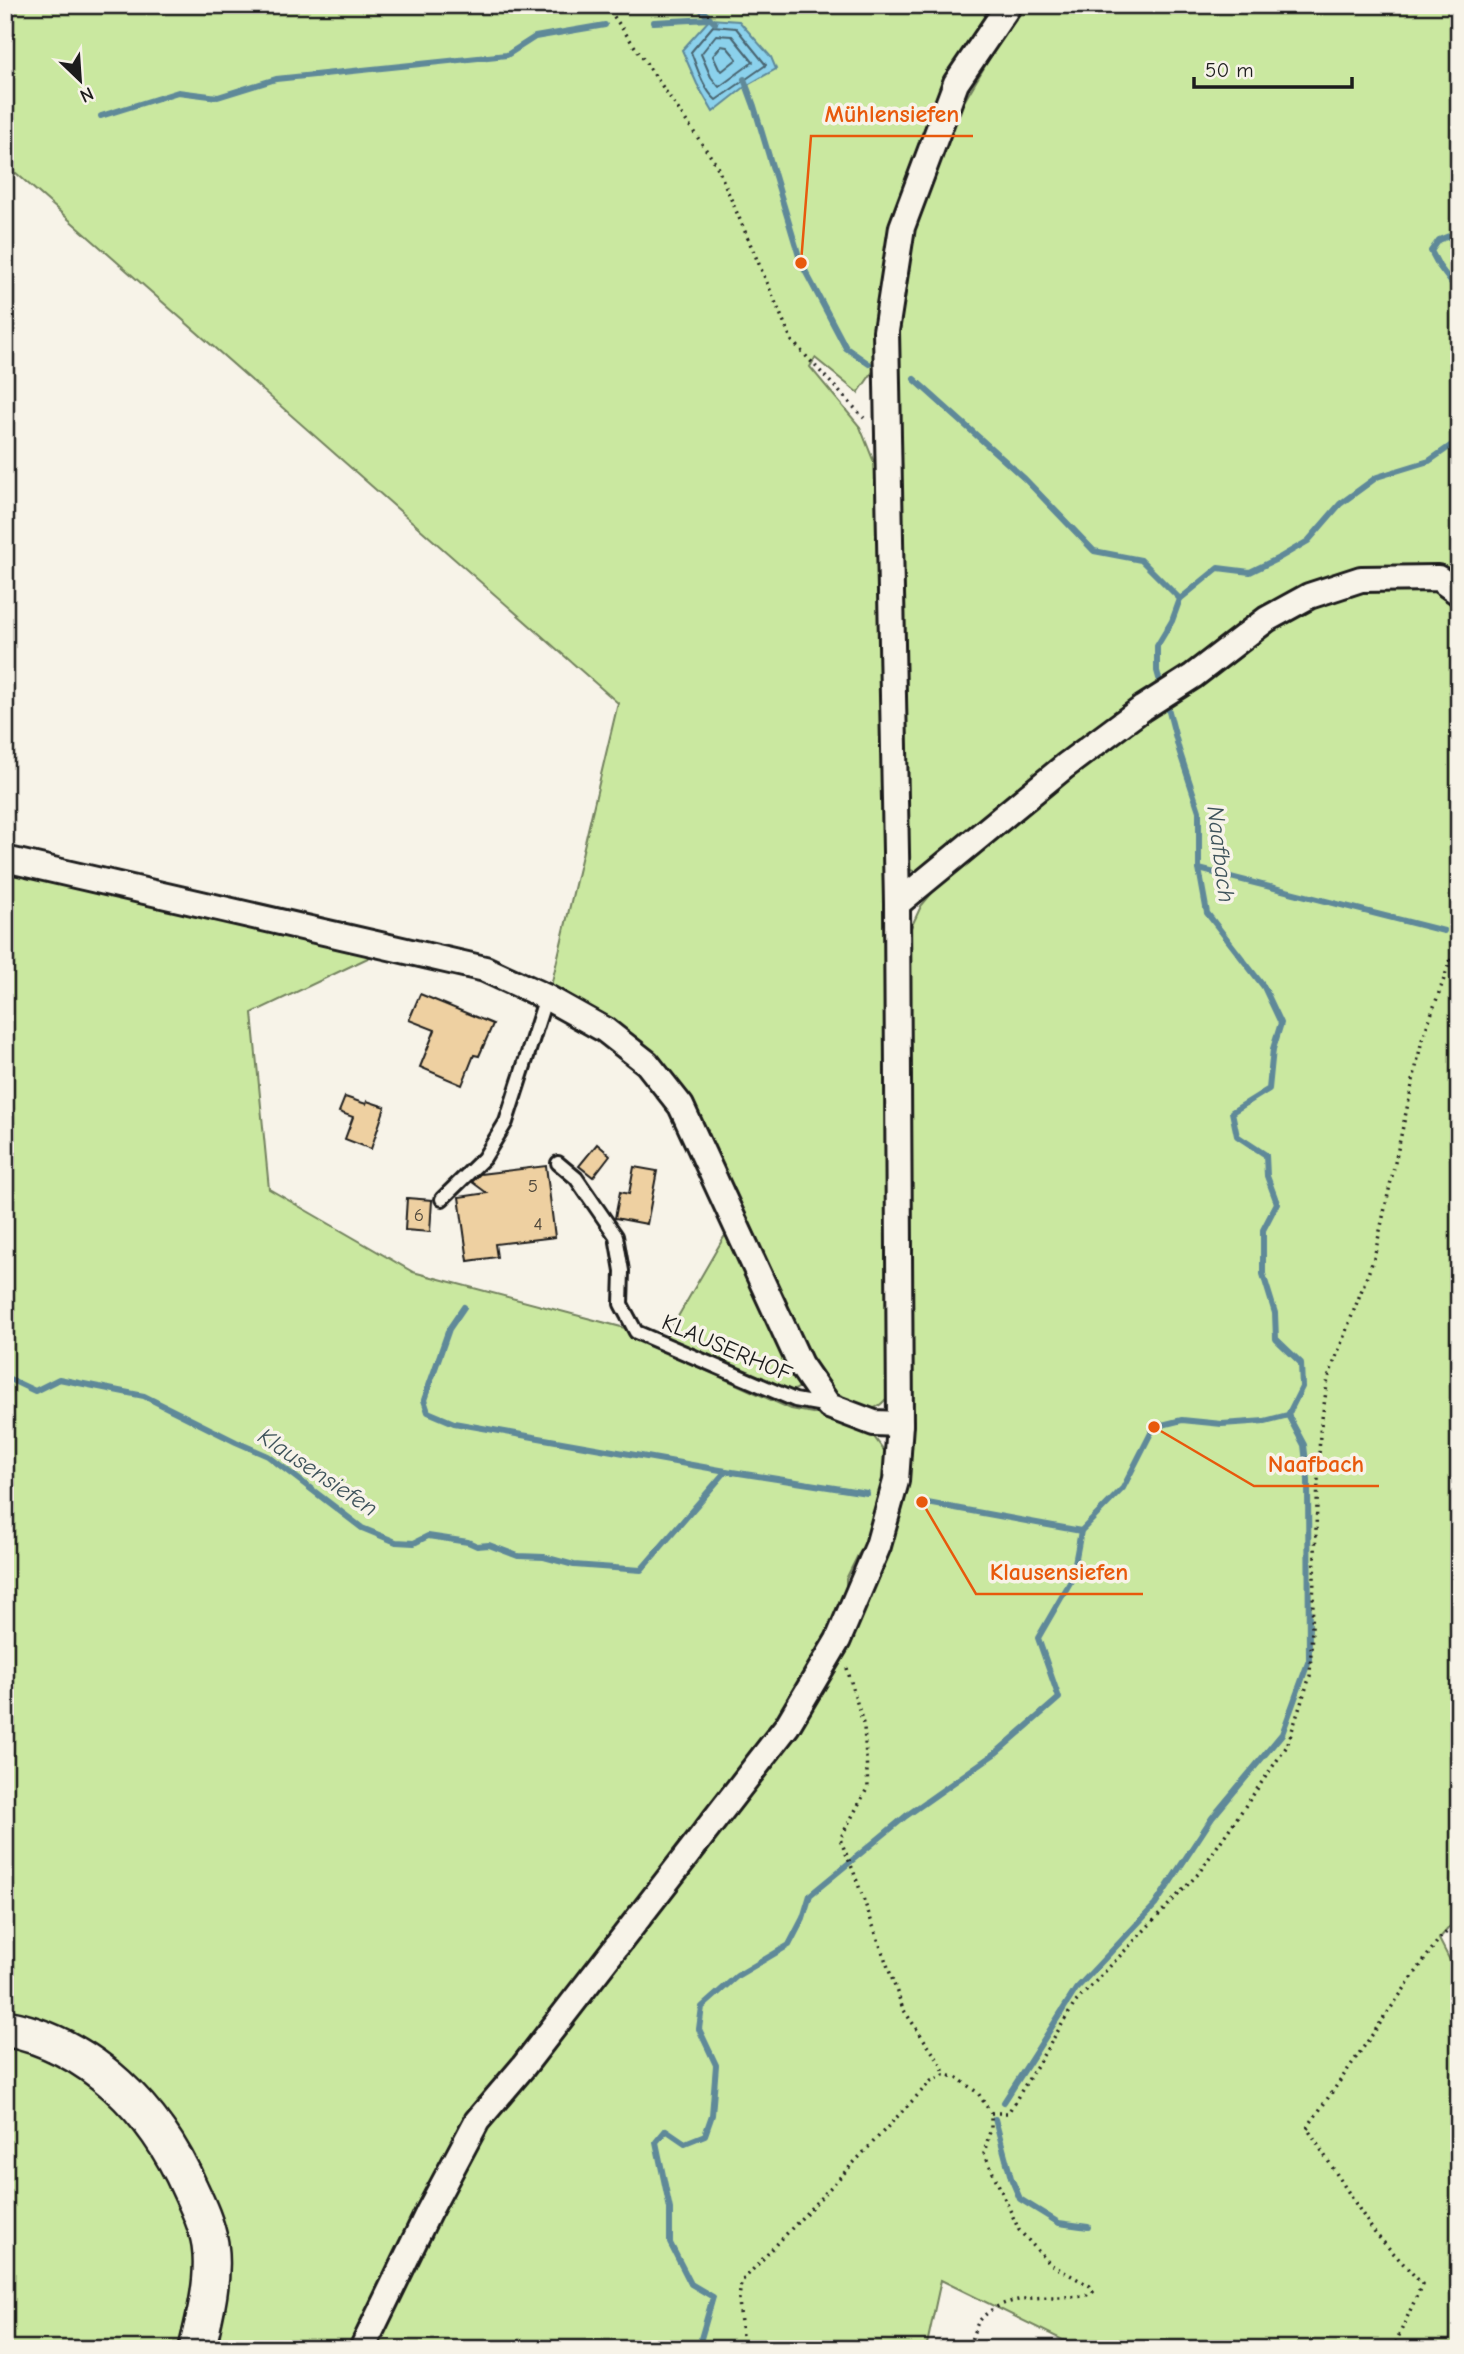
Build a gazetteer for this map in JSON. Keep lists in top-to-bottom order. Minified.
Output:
{"streets":{"lane":["KLAUSERHOF"]},"water":["Naafbach","Klausensiefen"],"places":["Mühlensiefen","Naafbach","Klausensiefen"],"house_numbers":["5","6","4"],"scale_bar":"50 m","north":"bottom right"}
